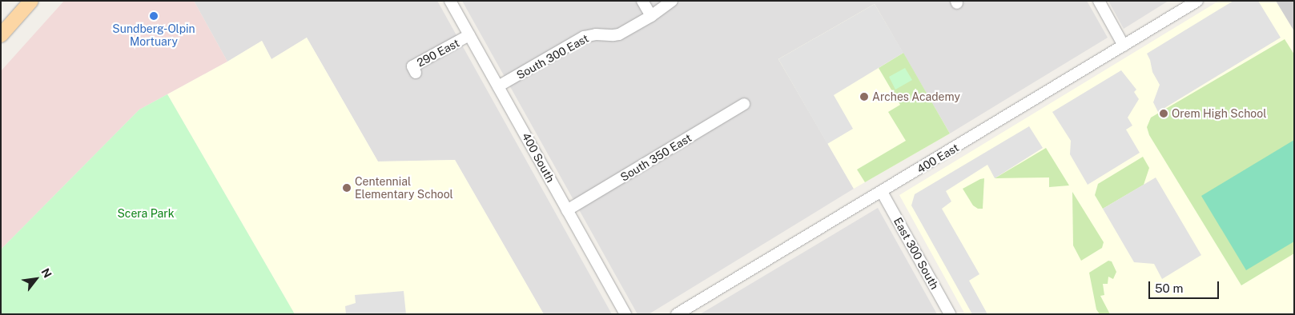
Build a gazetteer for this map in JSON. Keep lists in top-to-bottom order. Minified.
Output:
{"streets":{"street":["290 East","South 300 East","400 South","South 350 East","400 East","East 300 South"]},"crossings":[["290 East","400 South"],["South 300 East","400 South"],["400 South","South 350 East"],["400 East","East 300 South"]],"parks":["Scera Park"],"places":["Sundberg-Olpin Mortuary","Arches Academy","Orem High School","Centennial Elementary School"],"scale_bar":"50 m","north":"top right"}
